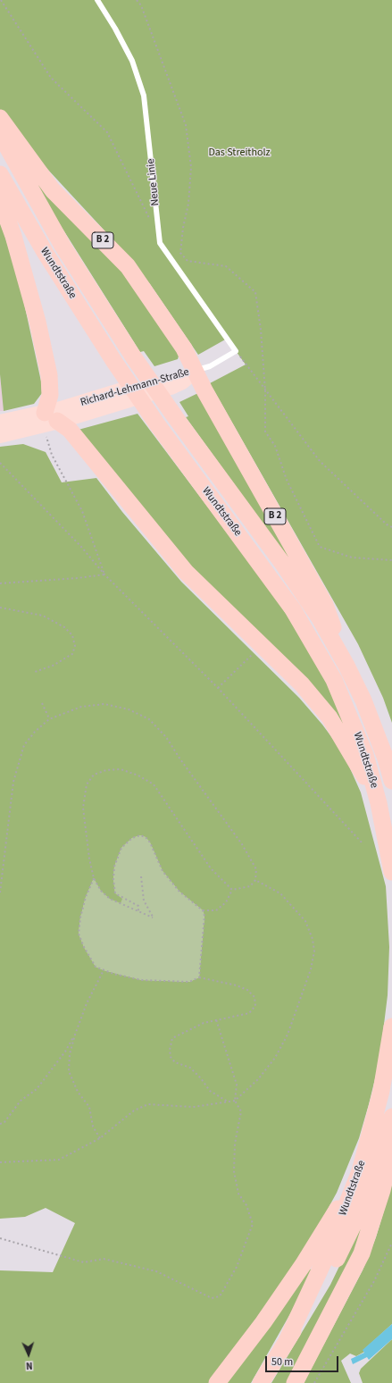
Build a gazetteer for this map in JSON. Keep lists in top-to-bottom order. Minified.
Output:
{"streets":{"highway":["B 2","Wundtstraße"],"main road":["Richard-Lehmann-Straße"],"lane":["Neue Linie"]},"crossings":[["B 2","Wundtstraße"],["B 2","Richard-Lehmann-Straße"]],"parks":["Das Streitholz"],"scale_bar":"50 m","north":"bottom"}
